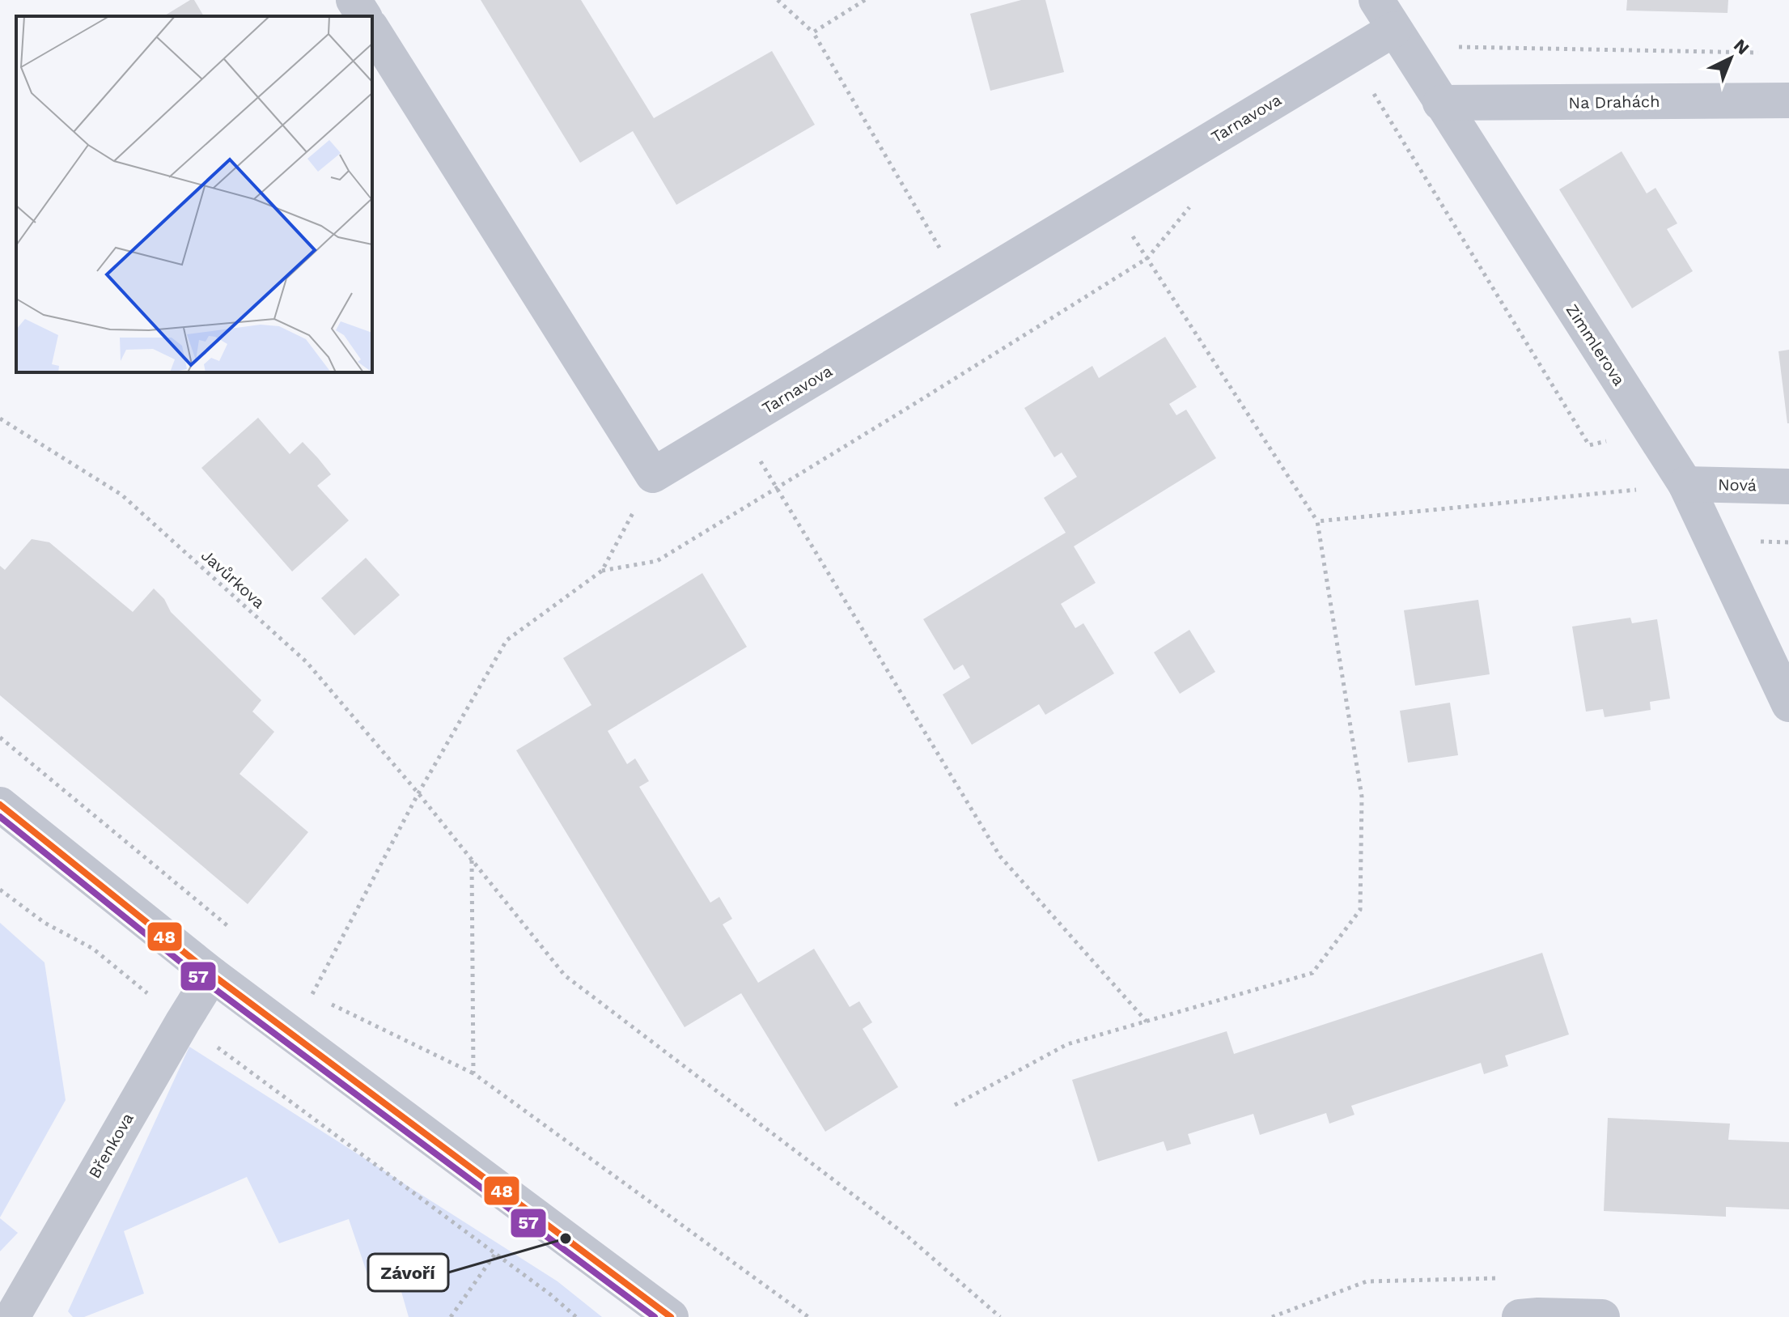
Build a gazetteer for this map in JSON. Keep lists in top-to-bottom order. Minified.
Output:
{"streets":{"street":["Na Drahách","Tarnavova","Zimmlerova","Nová","Břenkova"],"path":["Javůrkova"]},"crossings":[["Na Drahách","Zimmlerova"],["Tarnavova","Zimmlerova"],["Zimmlerova","Nová"]],"places":["Závoří"],"lines":["transit line 48","transit line 57"],"north":"top right"}
